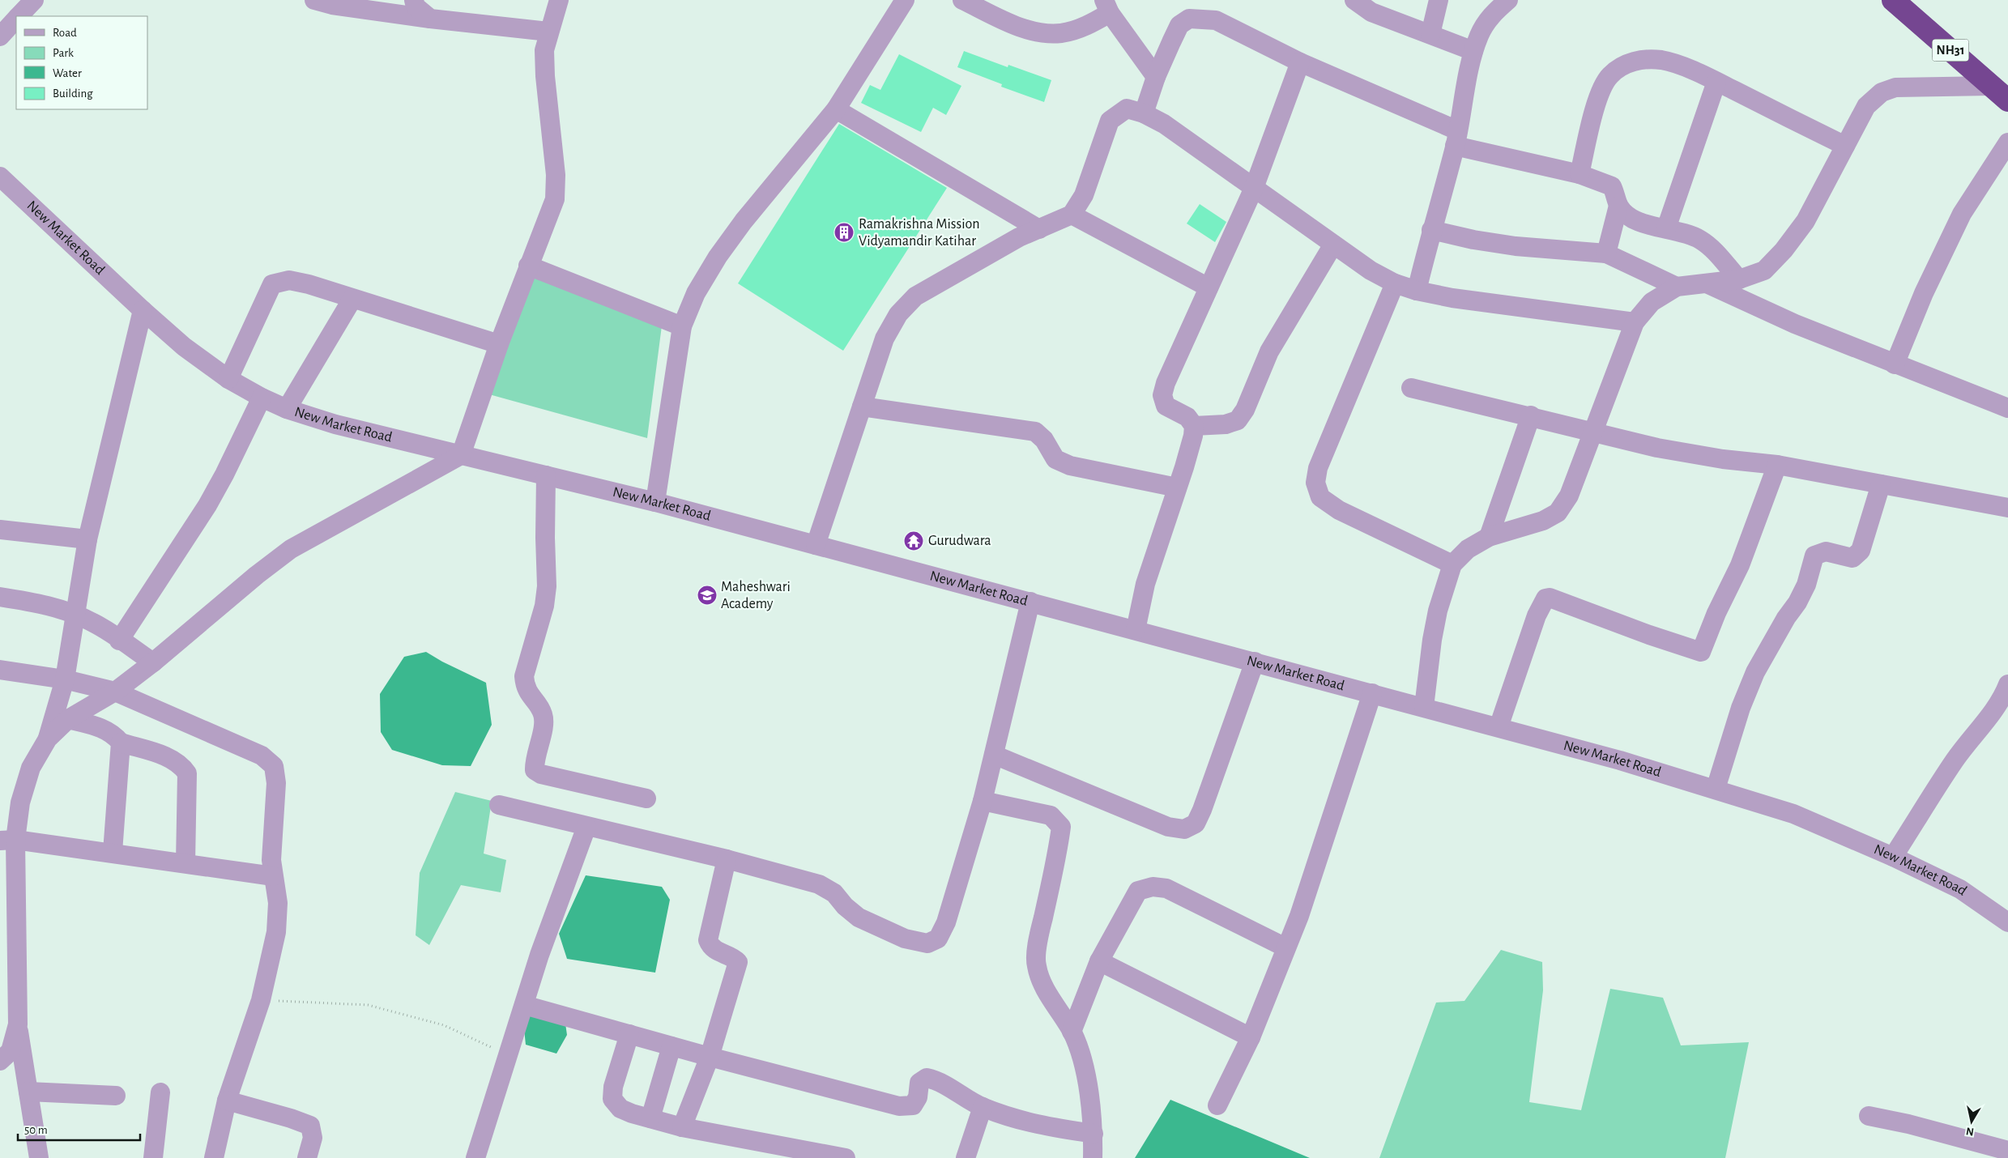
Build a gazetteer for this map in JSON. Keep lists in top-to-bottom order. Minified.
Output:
{"streets":{"highway":["NH31"],"street":["New Market Road"]},"places":{"building":["Ramakrishna Mission Vidyamandir Katihar"],"temple":["Gurudwara"],"school or university":["Maheshwari Academy"]},"legend":["Road","Park","Water","Building"],"scale_bar":"50 m","north":"bottom"}
